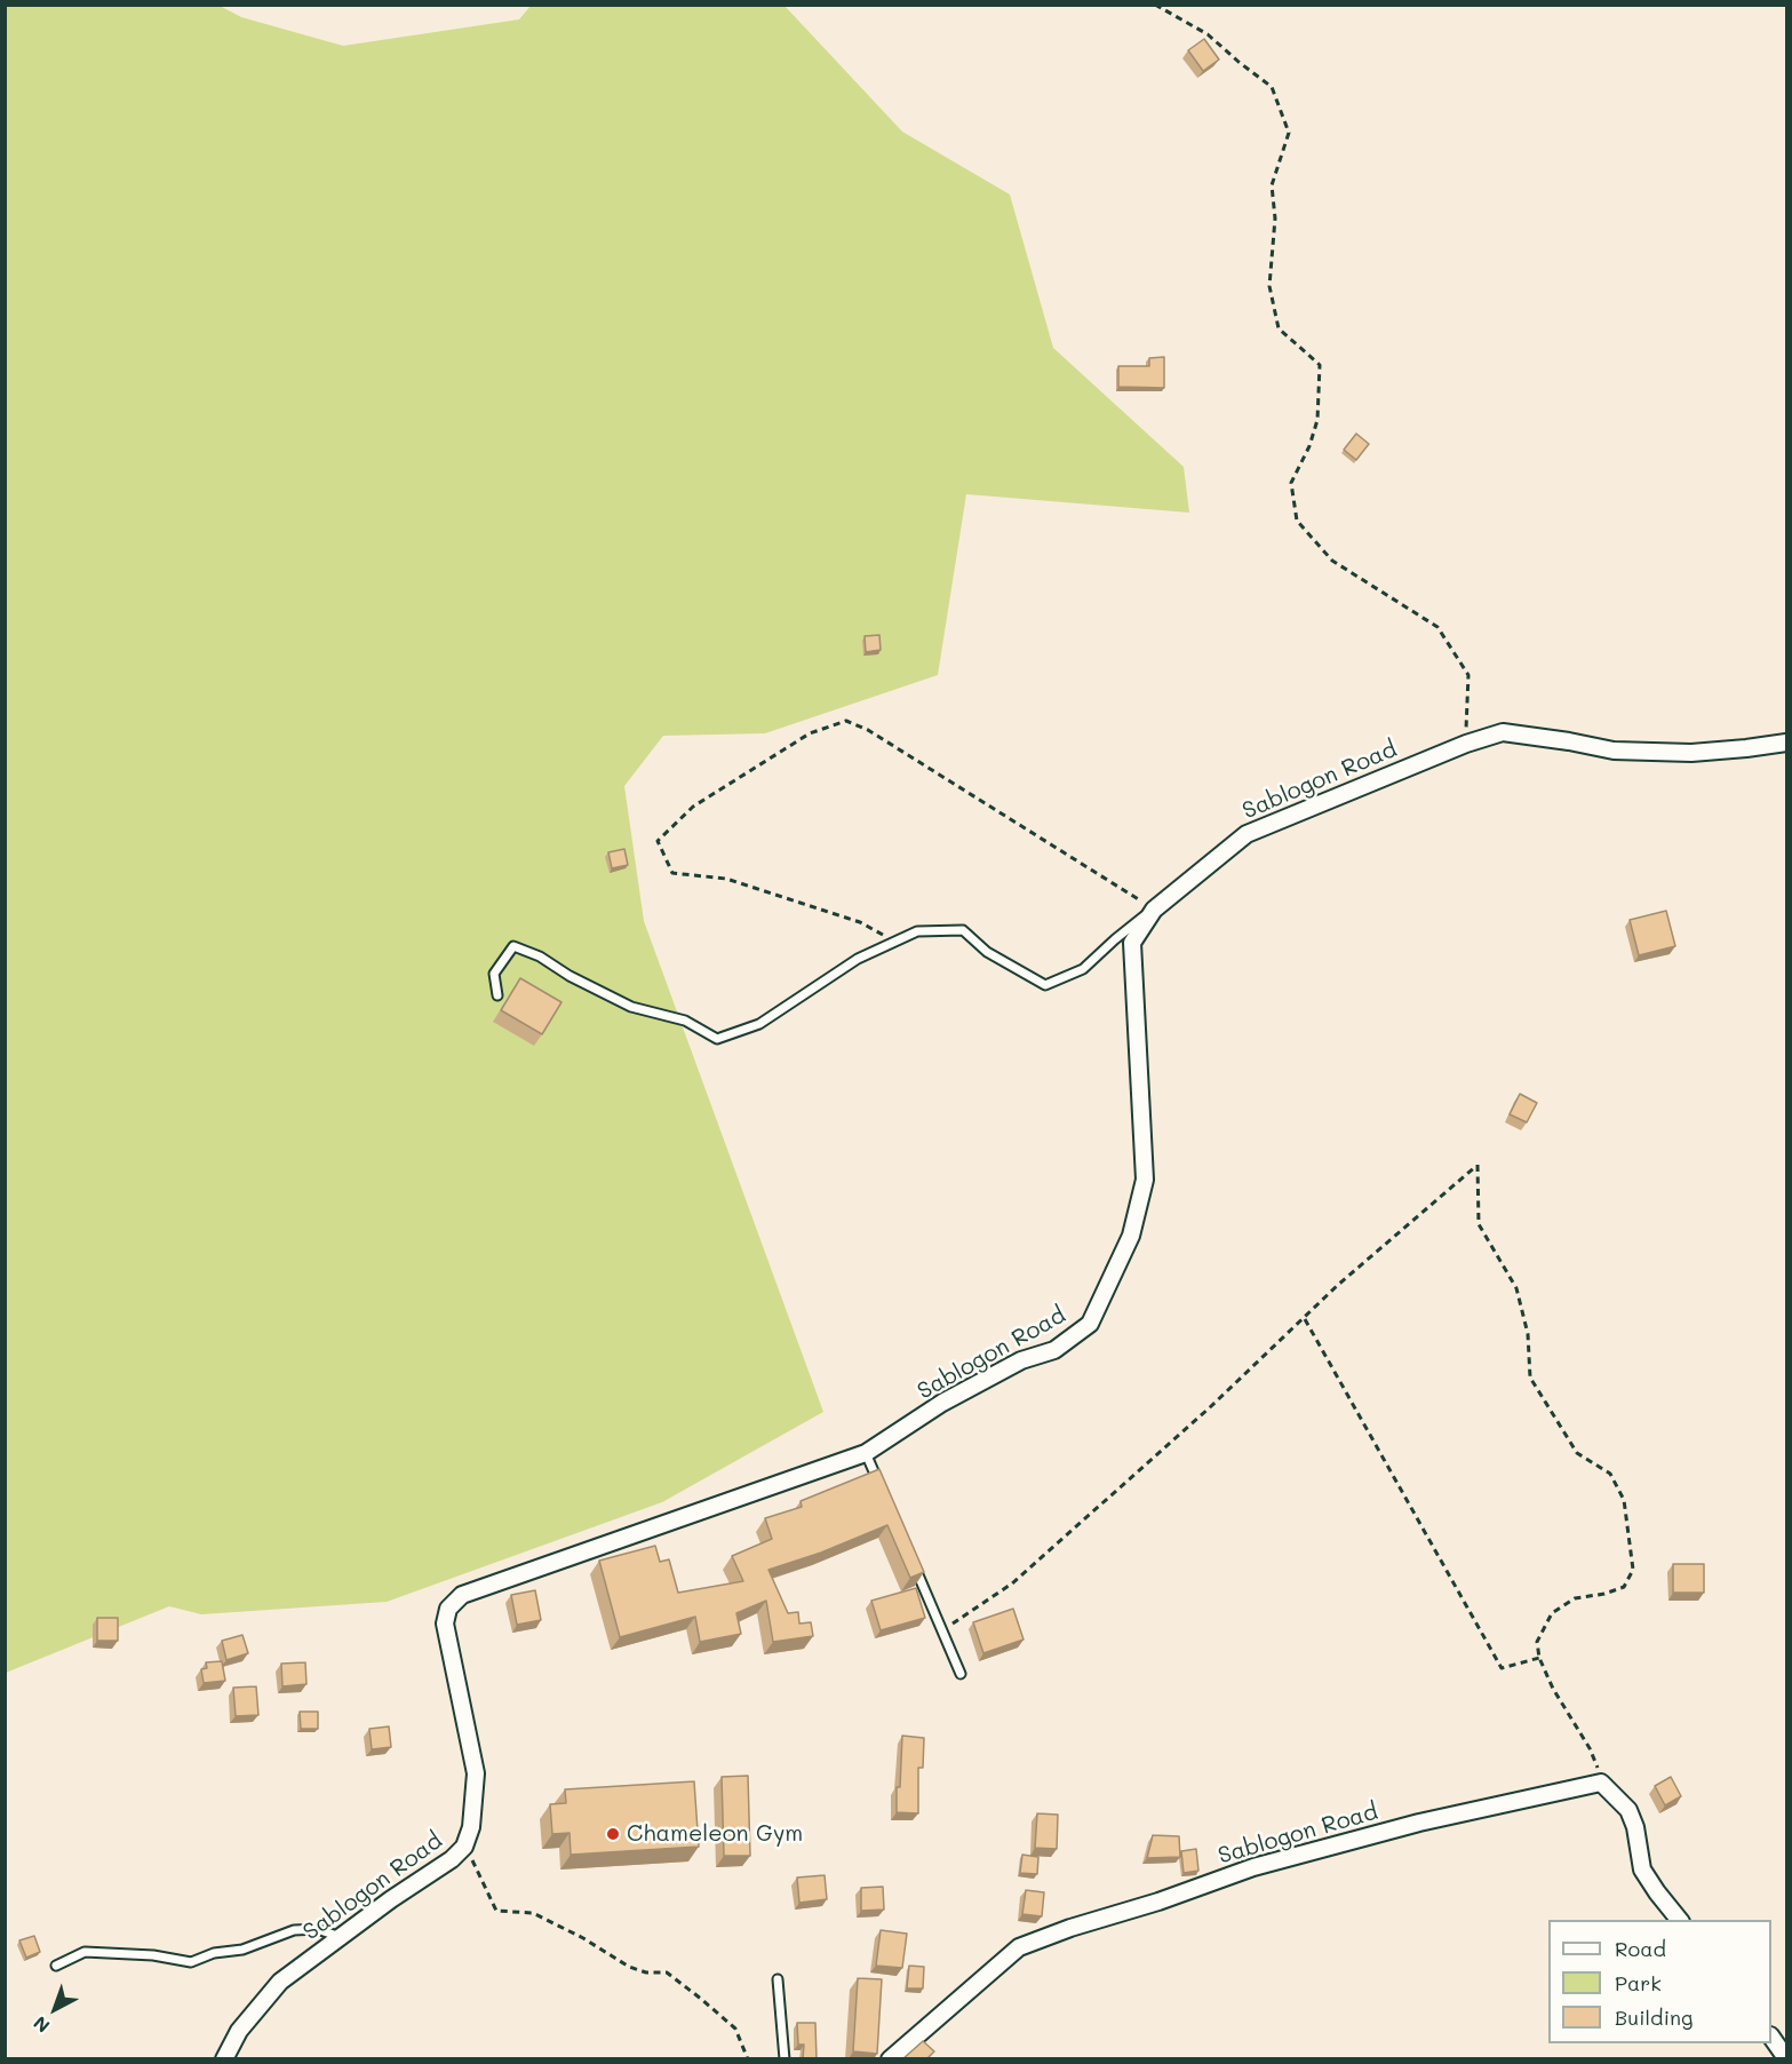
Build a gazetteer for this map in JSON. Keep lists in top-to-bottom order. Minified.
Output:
{"streets":{"street":["Sablogon Road"]},"places":["Chameleon Gym"],"legend":["Road","Park","Building"],"north":"bottom left"}
